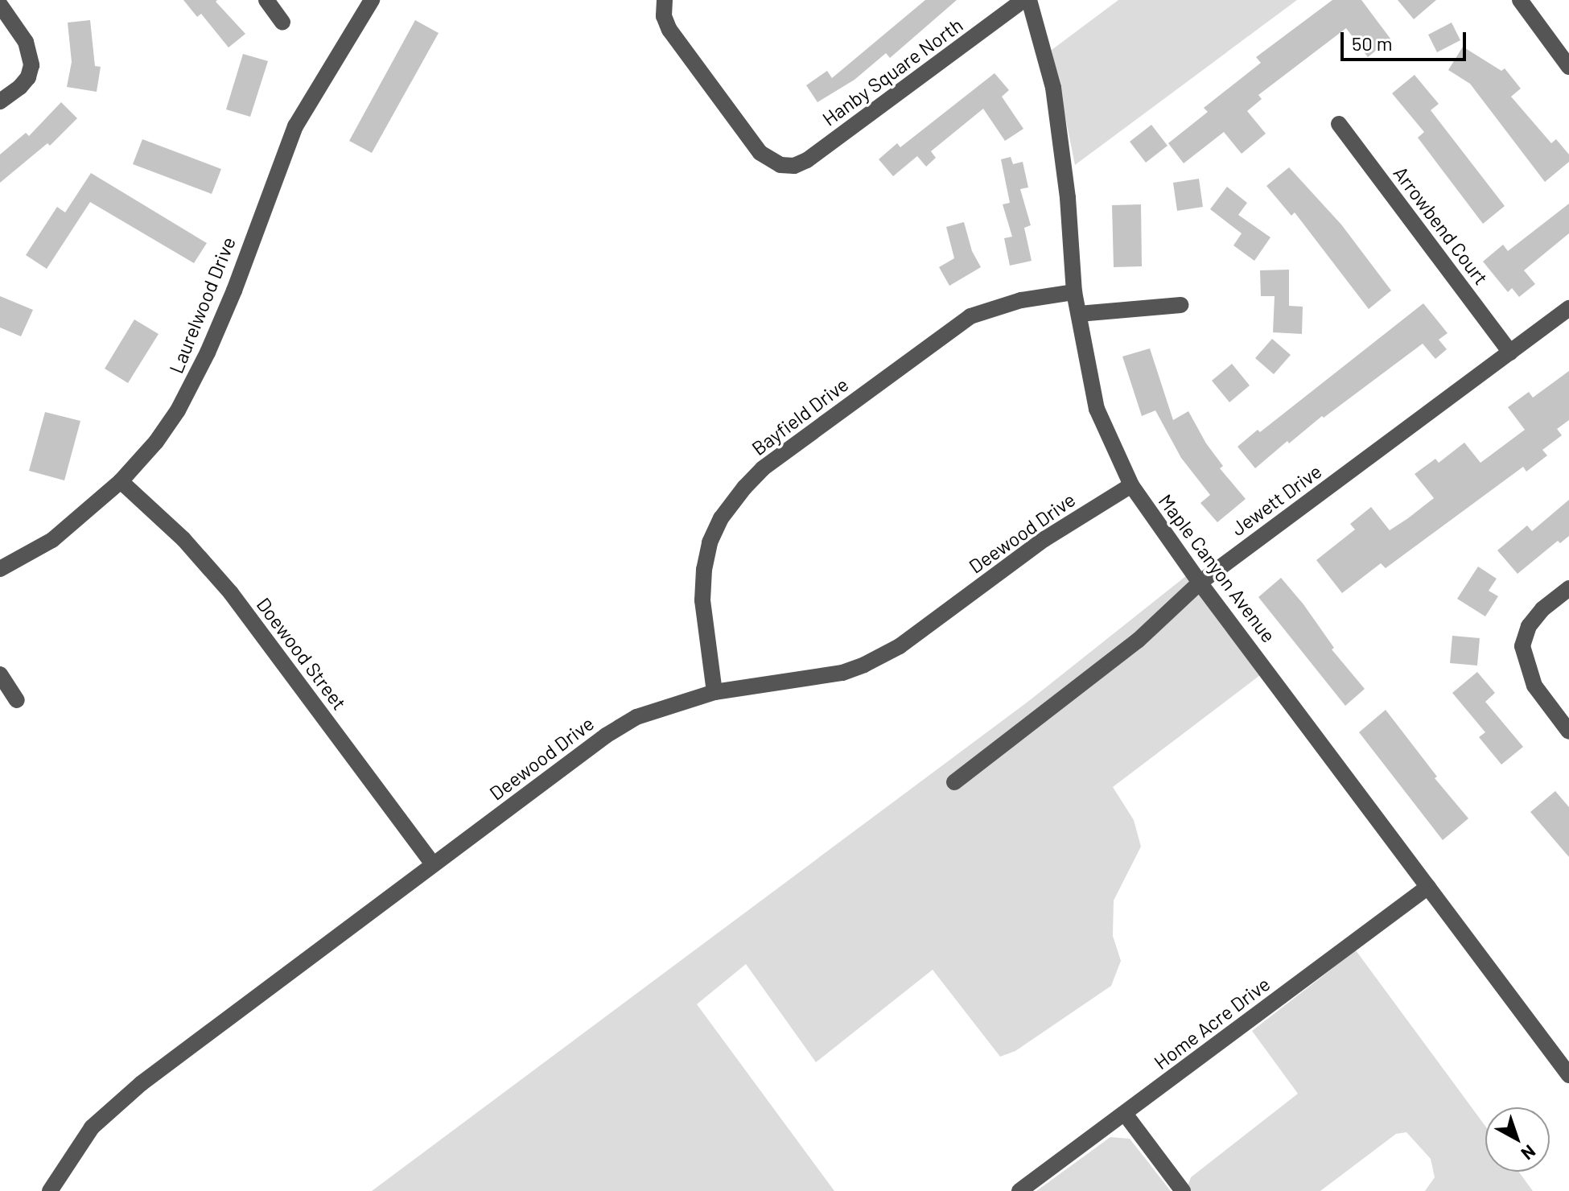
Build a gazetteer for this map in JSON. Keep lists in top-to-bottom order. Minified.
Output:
{"streets":{"street":["Hanby Square North","Arrowbend Court","Laurelwood Drive","Bayfield Drive","Jewett Drive","Deewood Drive","Maple Canyon Avenue","Doewood Street","Home Acre Drive"]},"crossings":[["Arrowbend Court","Jewett Drive"],["Laurelwood Drive","Doewood Street"],["Bayfield Drive","Deewood Drive"],["Bayfield Drive","Maple Canyon Avenue"],["Jewett Drive","Maple Canyon Avenue"],["Deewood Drive","Maple Canyon Avenue"],["Deewood Drive","Doewood Street"],["Maple Canyon Avenue","Home Acre Drive"]],"scale_bar":"50 m","north":"bottom right"}
